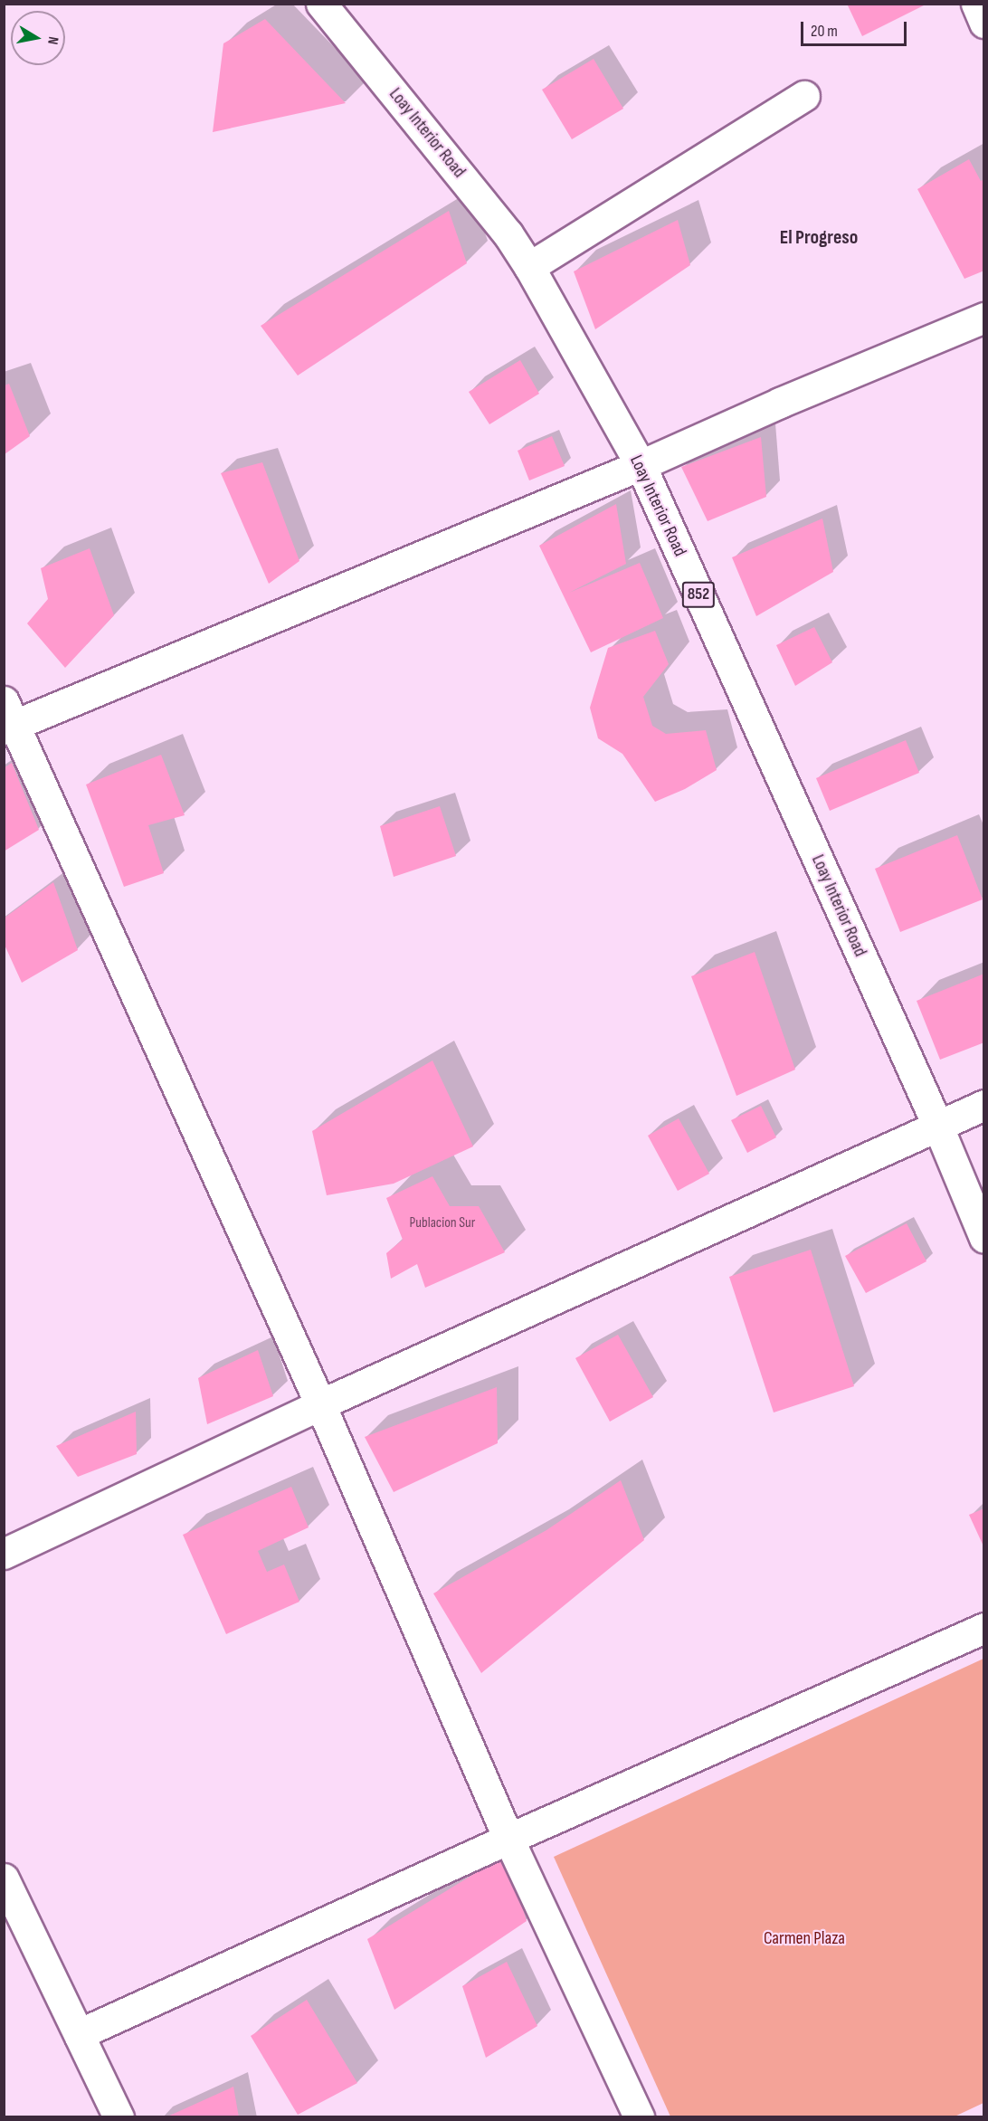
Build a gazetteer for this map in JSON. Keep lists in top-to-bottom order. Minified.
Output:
{"streets":{"street":["Loay Interior Road","852"]},"districts":["El Progreso"],"parks":["Carmen Plaza"],"house_numbers":["Publacion Sur"],"scale_bar":"20 m","north":"right"}
